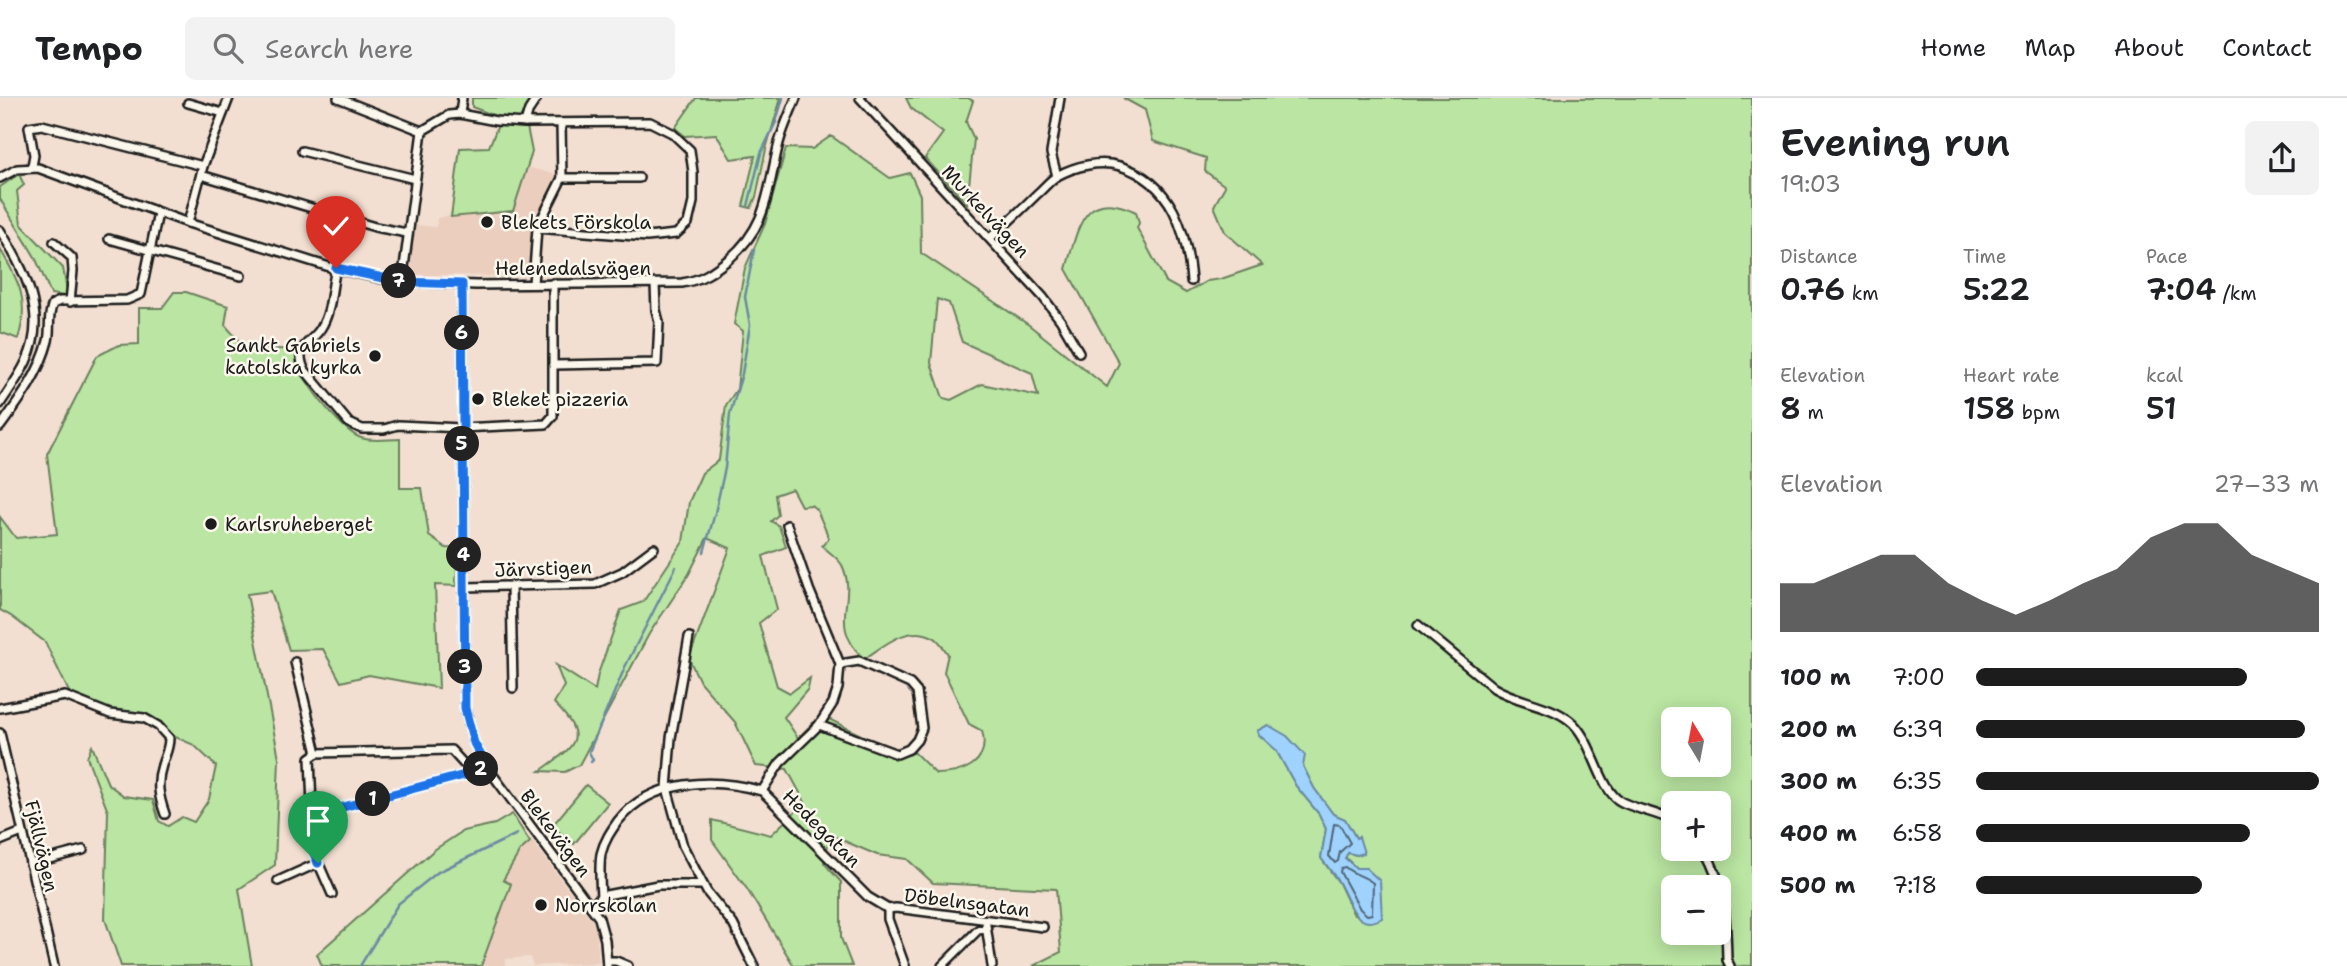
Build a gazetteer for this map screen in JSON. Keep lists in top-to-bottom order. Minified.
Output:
{"streets":{"street":["Murkelvägen","Helenedalsvägen","Järvstigen","Hedegatan","Blekevägen","Fjällvägen","Döbelnsgatan"]},"crossings":[["Helenedalsvägen","Blekevägen"],["Järvstigen","Blekevägen"],["Hedegatan","Döbelnsgatan"]],"places":["Blekets Förskola","Sankt Gabriels katolska kyrka","Bleket pizzeria","Karlsruheberget","Norrskolan"],"north":"top","page":{"header":"Tempo","search":"Search here","nav":["Home","Map","About","Contact"],"heading":["Evening run","19:03"],"stats":[["Distance","0.76 km"],["Time","5:22"],["Pace","7:04 /km"],["Elevation","8 m"],["Heart rate","158 bpm"],["kcal","51"]],"pins":["7","6","5","4","3","2","1"],"chart":["Elevation","27–33 m"],"list":[{"name":"100 m","note":"7:00"},{"name":"200 m","note":"6:39"},{"name":"300 m","note":"6:35"},{"name":"400 m","note":"6:58"},{"name":"500 m","note":"7:18"}],"map_buttons":["+","−"]}}
